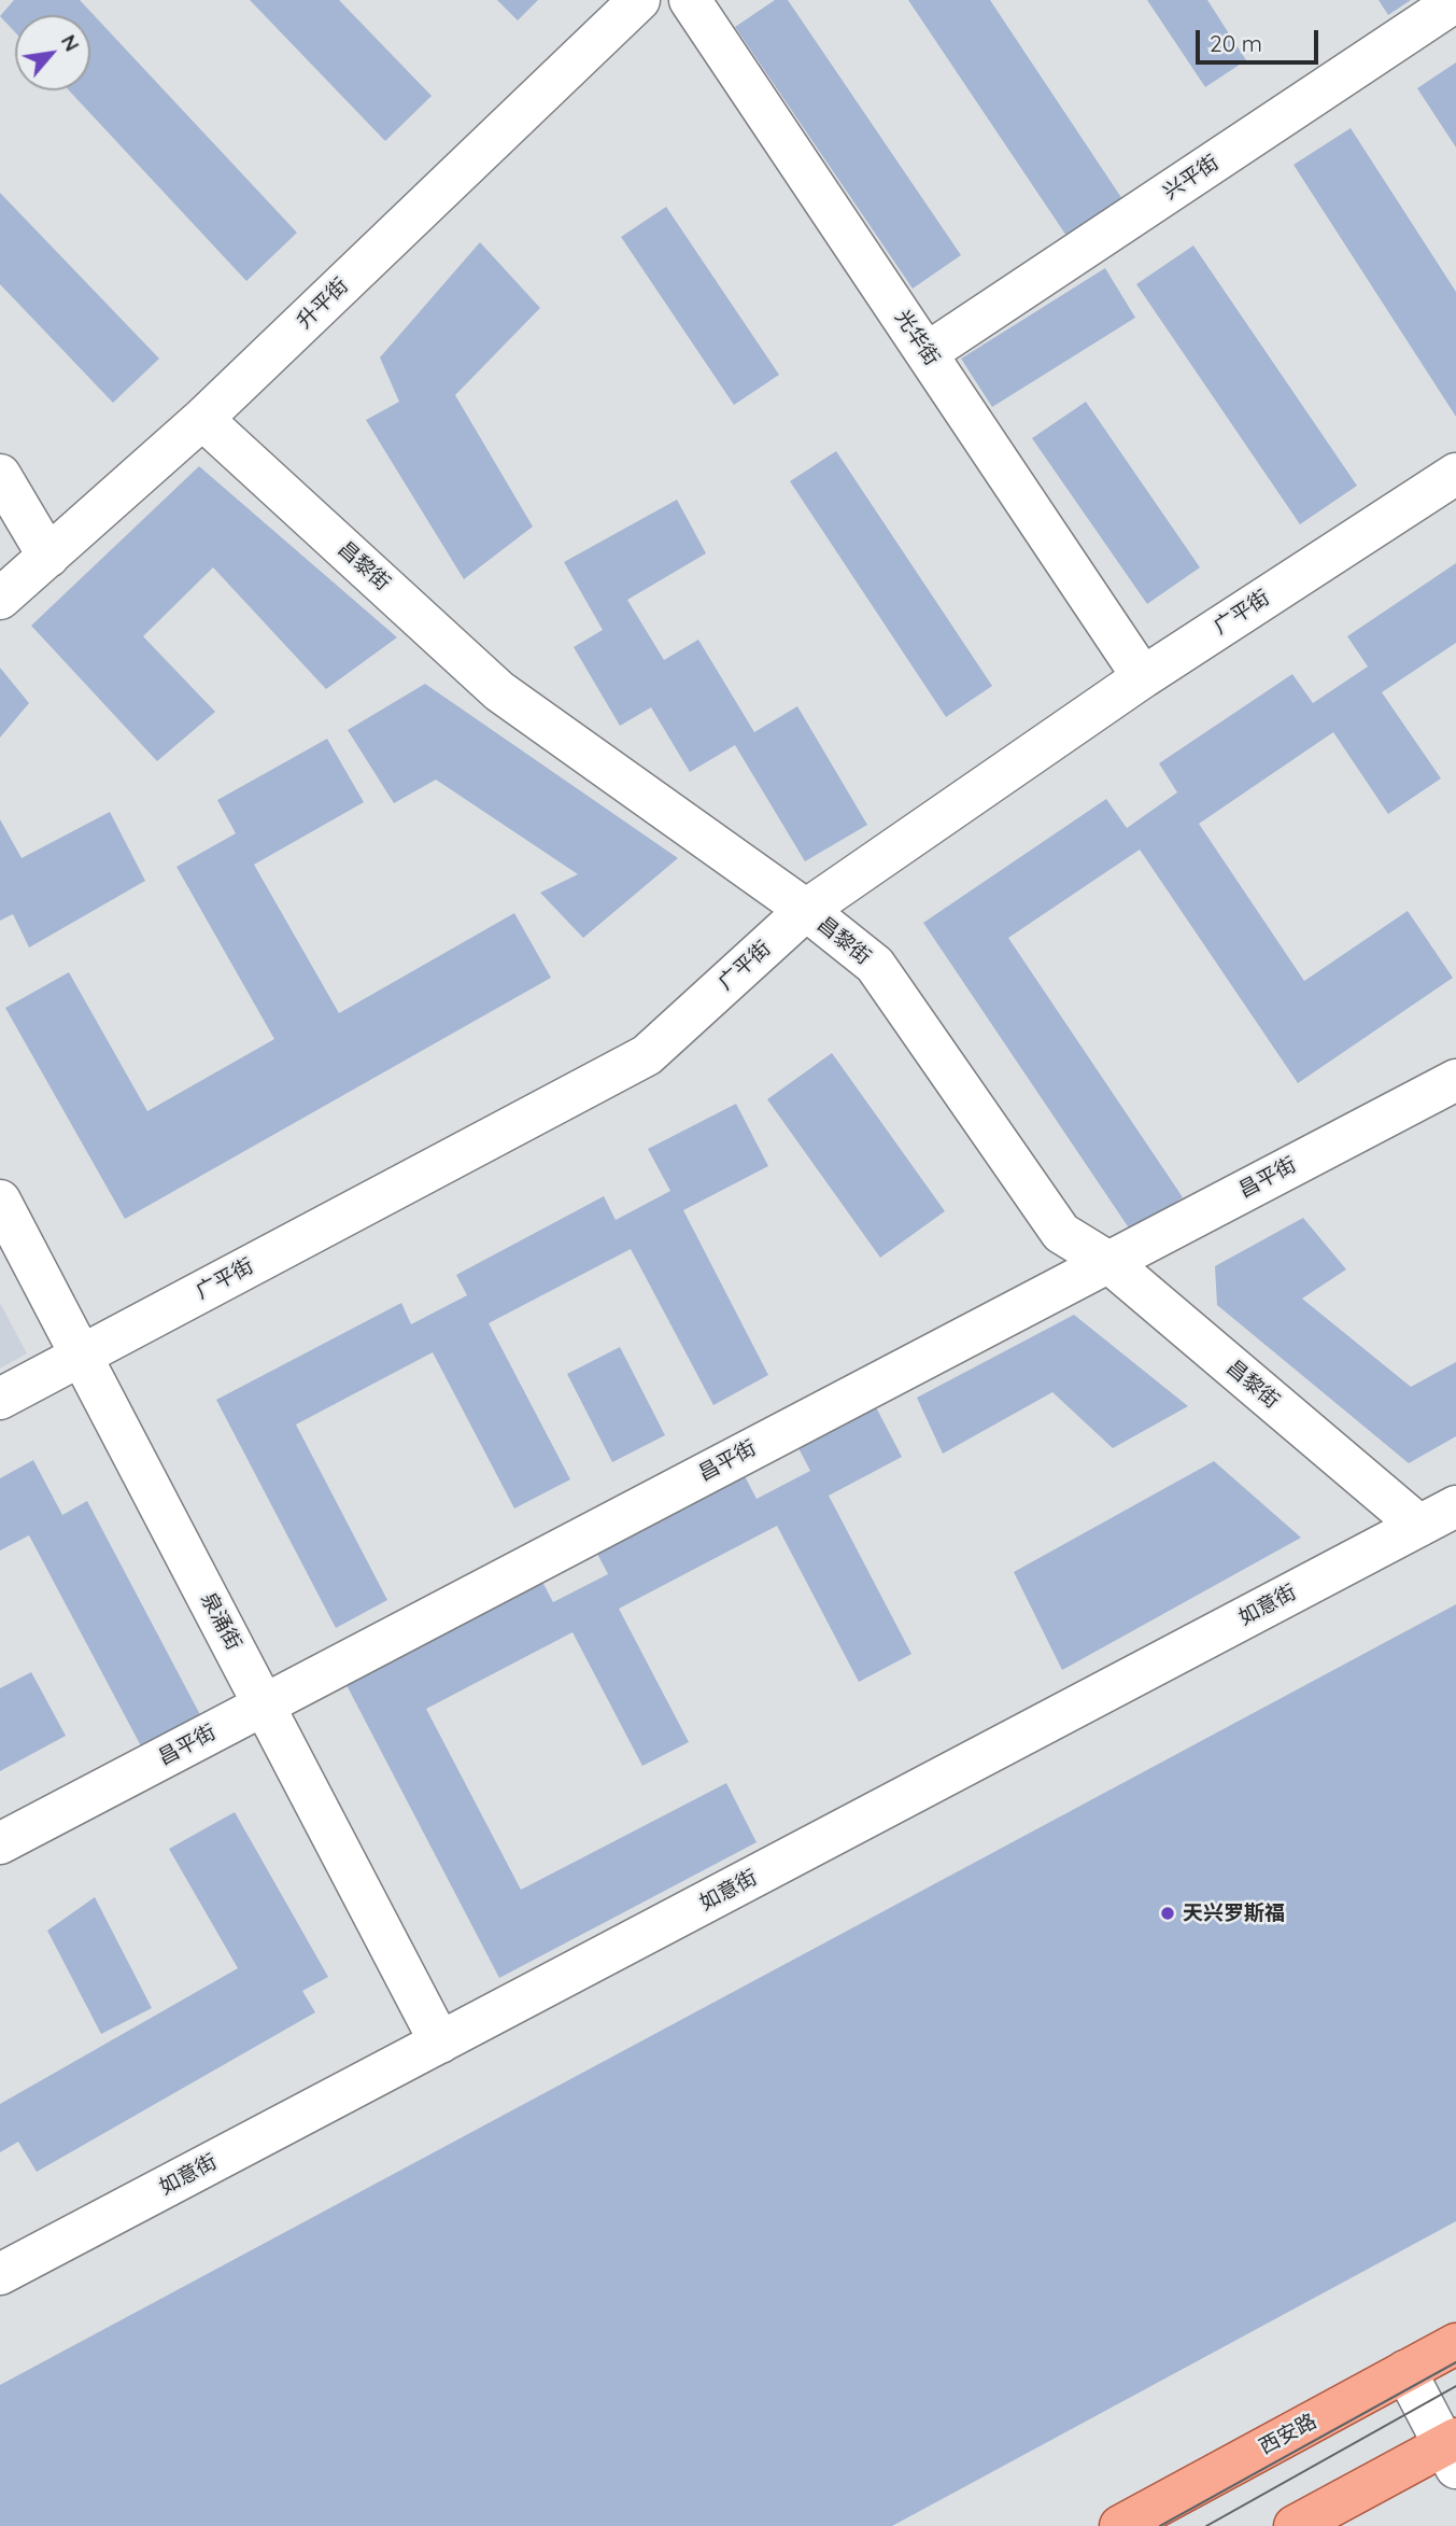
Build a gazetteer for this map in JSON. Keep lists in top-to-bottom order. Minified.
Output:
{"streets":{"main road":["西安路"],"street":["兴平街","升平街","光华街","昌黎街","广平街","昌平街","如意街","泉涌街"]},"crossings":[["兴平街","光华街"],["升平街","昌黎街"],["光华街","广平街"],["昌黎街","广平街"],["昌黎街","昌平街"],["昌黎街","如意街"],["广平街","泉涌街"],["昌平街","泉涌街"],["如意街","泉涌街"]],"places":["天兴罗斯福"],"scale_bar":"20 m","north":"top right"}
